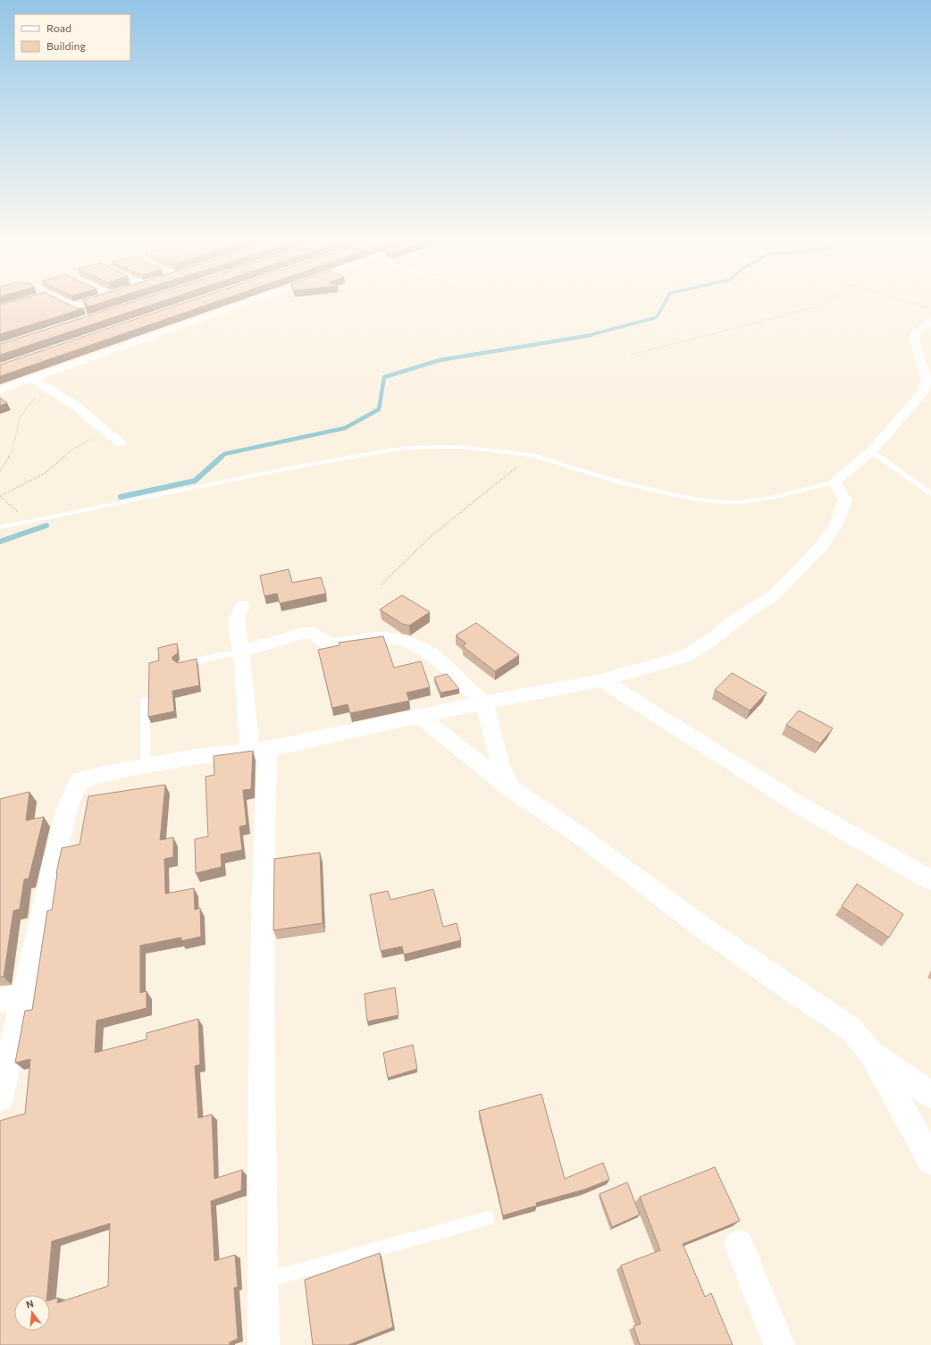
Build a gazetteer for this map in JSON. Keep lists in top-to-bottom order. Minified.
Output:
{"legend":["Road","Building"],"north":"top"}
